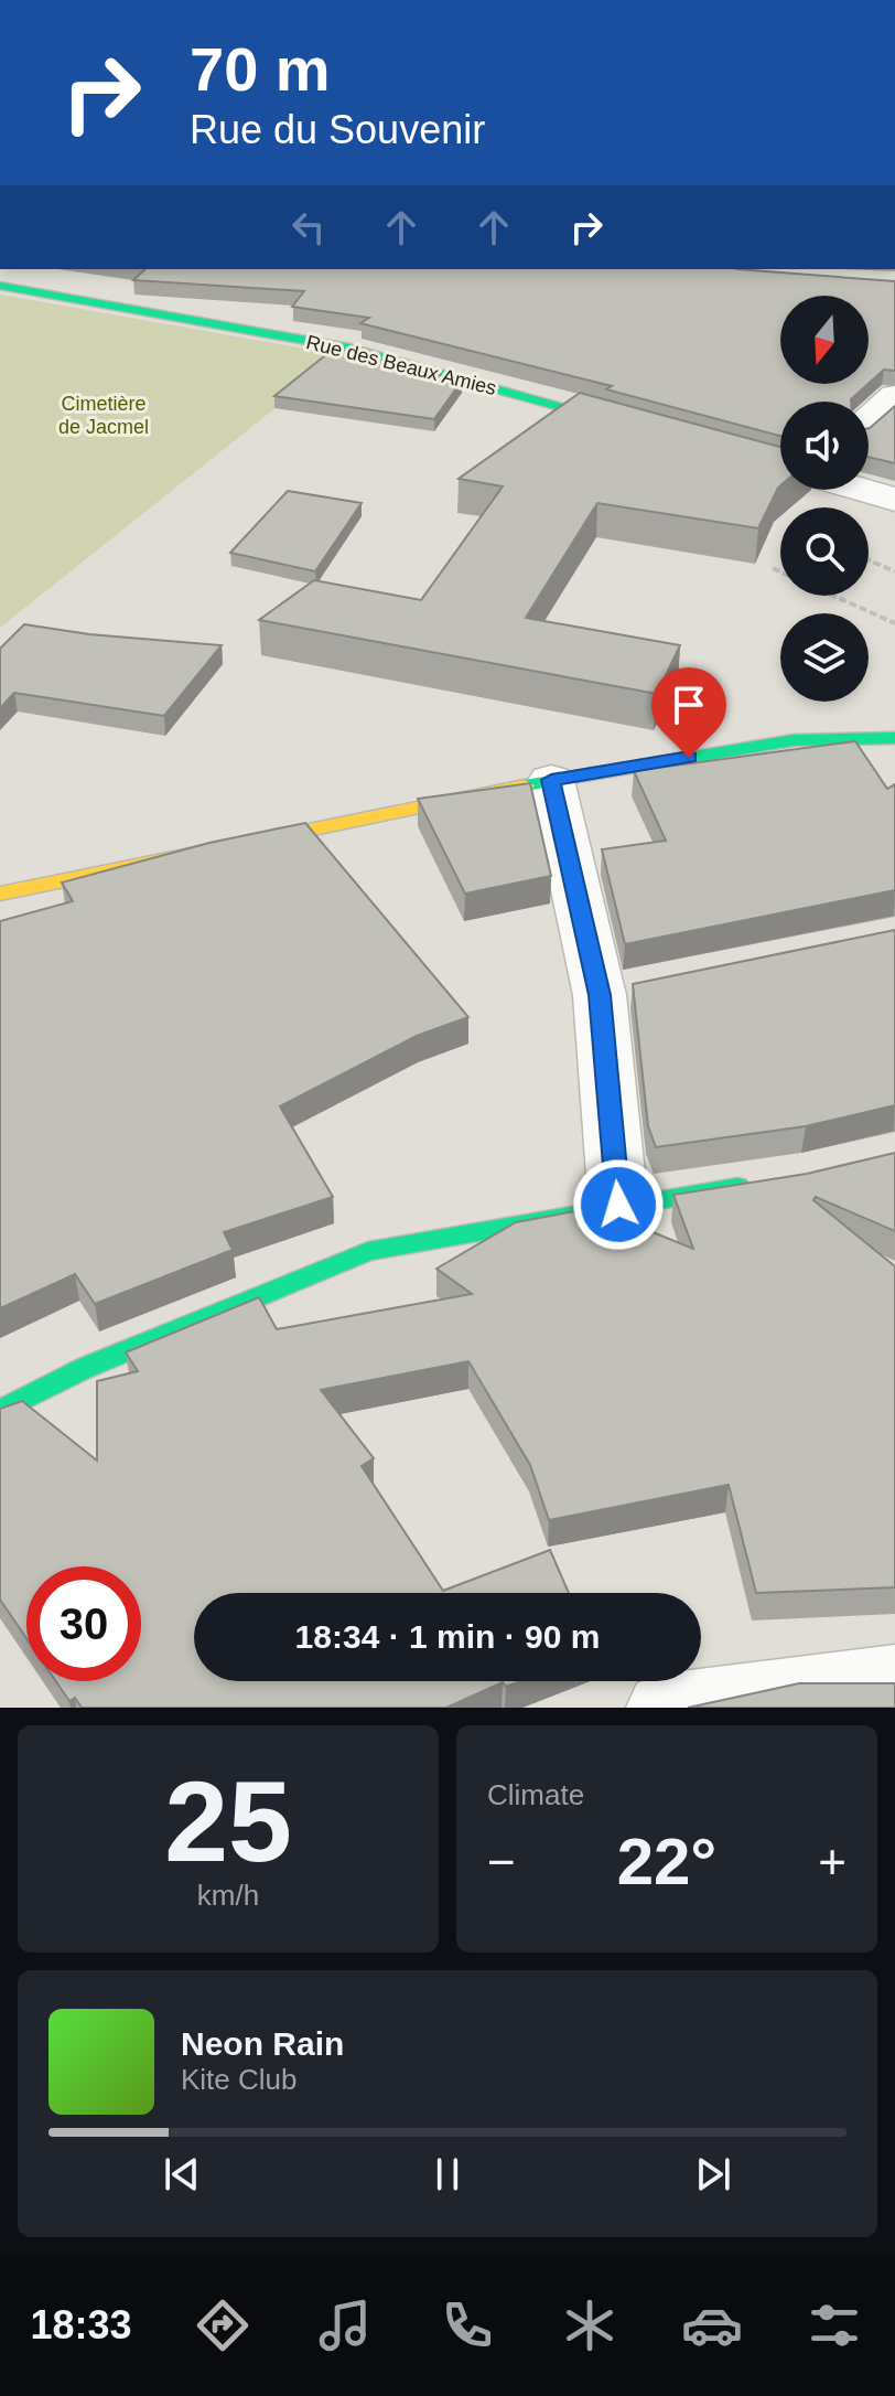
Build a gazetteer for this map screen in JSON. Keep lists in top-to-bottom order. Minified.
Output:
{"streets":{"street":["Rue des Beaux Amies"]},"parks":["Cimetière de Jacmel"],"north":"bottom","page":{"turn":["70 m","Rue du Souvenir"],"limit":"30","trip":"18:34 · 1 min · 90 m","tile":[["25","km/h"],"Climate"],"heat":["−","22°","+"],"song":["Neon Rain","Kite Club"],"tabs":"18:33"}}
